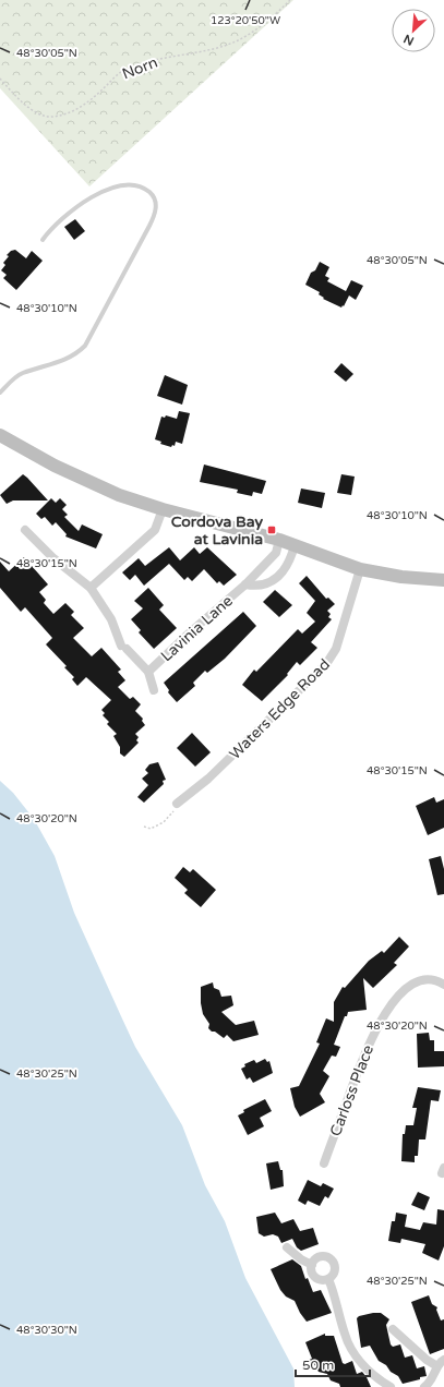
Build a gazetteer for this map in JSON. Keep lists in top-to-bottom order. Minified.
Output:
{"streets":{"street":["Lavinia Lane","Waters Edge Road","Carloss Place"],"path":["Norn"]},"places":{"transit":["Cordova Bay at Lavinia"]},"scale_bar":"50 m","north":"bottom left","coordinates":["123°20'50\"W","48°30'05\"N","48°30'10\"N","48°30'15\"N","48°30'20\"N","48°30'25\"N","48°30'30\"N"]}
